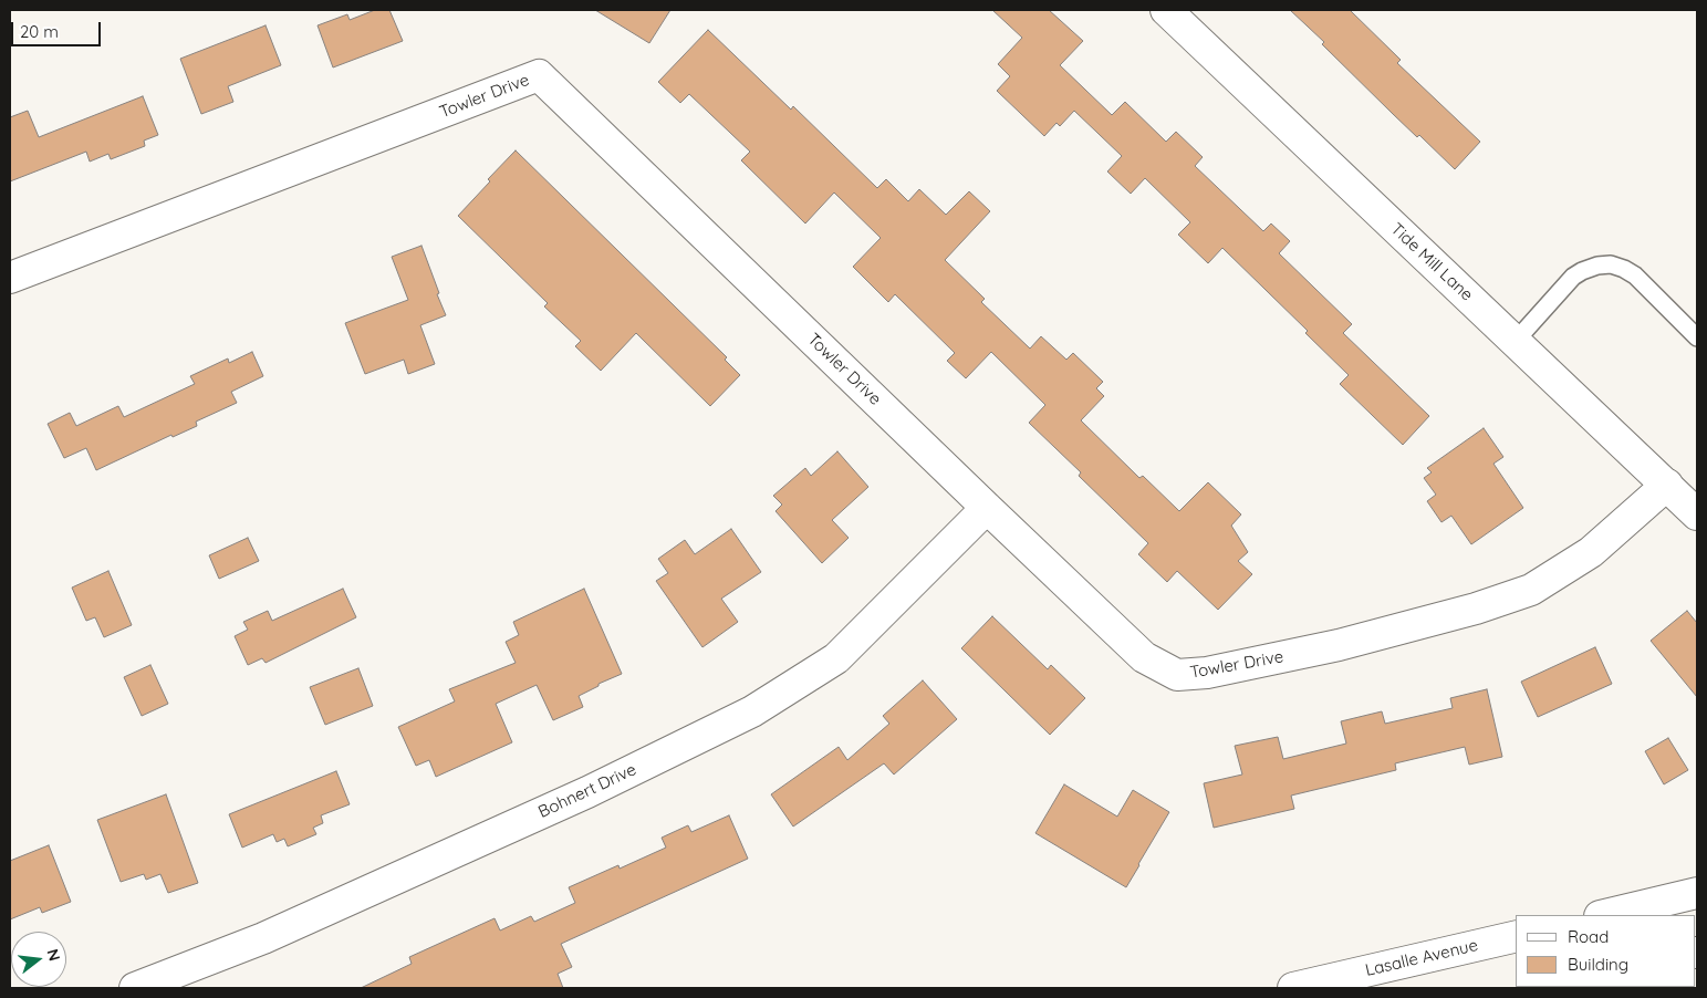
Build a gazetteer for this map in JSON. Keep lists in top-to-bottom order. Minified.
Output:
{"streets":{"street":["Towler Drive","Tide Mill Lane","Bohnert Drive","Lasalle Avenue"]},"crossings":[["Towler Drive","Tide Mill Lane"],["Towler Drive","Bohnert Drive"]],"legend":["Road","Building"],"scale_bar":"20 m","north":"right"}
